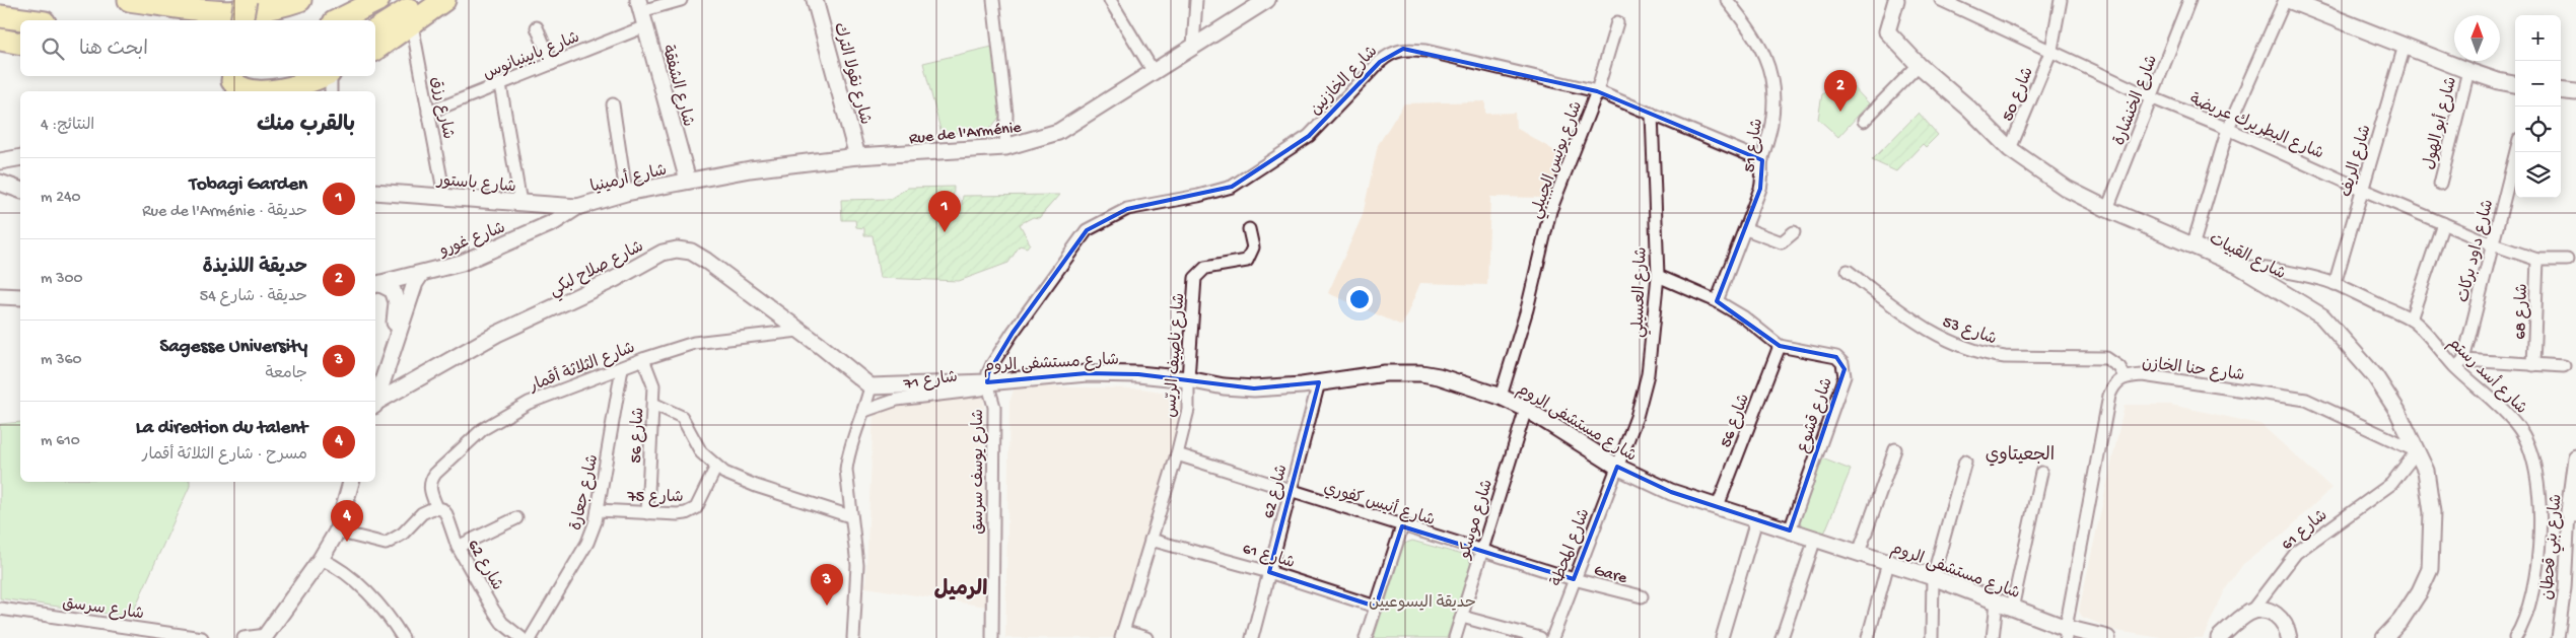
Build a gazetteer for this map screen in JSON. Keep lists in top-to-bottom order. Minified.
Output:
{"streets":{"street":["شارع بابينيانوس","شارع نقولا الترك","شارع الخازنين","شارع الشفقة","شارع 50","شارع الخنشارة","شارع رزق","شارع أبو الهول","شارع البطريرك عريضة","Rue de l'Arménie","شارع 51","شارع يونس الجبيلي","شارع الريف","شارع أرمينيا","شارع باستور","شارع غورو","شارع داود بركات","شارع القبيات","شارع صلاح لبكي","شارع العسيلي","شارع 68","شارع 53","شارع ناصيف الريّس","شارع مستشفى الروم","شارع الثلاثة أقمار","شارع حنا الخازن","شارع أسد رستم","شارع 71","شارع قشوع","شارع 56","شارع يوسف سرسق","شارع 62","شارع جعارة","شارع 75","شارع أنيس كفوري","شارع موسكو","شارع 61","شارع المحطة","شارع بني قحطان","Gare","شارع سرسق"]},"crossings":[["شارع بابينيانوس","شارع الشفقة"],["شارع بابينيانوس","شارع رزق"],["شارع نقولا الترك","Rue de l'Arménie"],["شارع الخازنين","شارع يونس الجبيلي"],["شارع الخازنين","شارع مستشفى الروم"],["شارع الخازنين","شارع يوسف سرسق"],["شارع الشفقة","Rue de l'Arménie"],["شارع الشفقة","شارع أرمينيا"],["شارع 50","شارع البطريرك عريضة"],["شارع 50","شارع القبيات"],["شارع الخنشارة","شارع البطريرك عريضة"],["شارع الخنشارة","شارع القبيات"],["شارع رزق","شارع باستور"],["شارع البطريرك عريضة","شارع الريف"],["شارع البطريرك عريضة","شارع داود بركات"],["شارع البطريرك عريضة","شارع 68"],["Rue de l'Arménie","شارع أرمينيا"],["شارع 51","شارع قشوع"],["شارع يونس الجبيلي","شارع مستشفى الروم"],["شارع الريف","شارع أسد رستم"],["شارع أرمينيا","شارع باستور"],["شارع أرمينيا","شارع غورو"],["شارع باستور","شارع غورو"],["شارع داود بركات","شارع أسد رستم"],["شارع القبيات","شارع حنا الخازن"],["شارع القبيات","شارع أسد رستم"],["شارع القبيات","شارع 61"],["شارع صلاح لبكي","شارع مستشفى الروم"],["شارع صلاح لبكي","شارع الثلاثة أقمار"],["شارع العسيلي","شارع مستشفى الروم"],["شارع العسيلي","شارع قشوع"],["شارع العسيلي","شارع المحطة"],["شارع 53","شارع حنا الخازن"],["شارع ناصيف الريّس","شارع مستشفى الروم"],["شارع ناصيف الريّس","شارع أنيس كفوري"],["شارع ناصيف الريّس","شارع 61"],["شارع مستشفى الروم","شارع حنا الخازن"],["شارع مستشفى الروم","شارع قشوع"],["شارع مستشفى الروم","شارع 56"],["شارع مستشفى الروم","شارع يوسف سرسق"],["شارع مستشفى الروم","شارع 62"],["شارع مستشفى الروم","شارع موسكو"],["شارع مستشفى الروم","شارع المحطة"],["شارع الثلاثة أقمار","شارع 56"],["شارع الثلاثة أقمار","شارع 62"],["شارع الثلاثة أقمار","شارع جعارة"],["شارع حنا الخازن","شارع 61"],["شارع 71","شارع يوسف سرسق"],["شارع قشوع","شارع 56"],["شارع 56","شارع 75"],["شارع 62","شارع أنيس كفوري"],["شارع 62","شارع 61"],["شارع جعارة","شارع 75"],["شارع أنيس كفوري","شارع موسكو"],["شارع أنيس كفوري","شارع المحطة"],["شارع أنيس كفوري","Gare"],["شارع المحطة","Gare"]],"districts":["الجعيتاوي","الرميل"],"parks":["حديقة اليسوعيين"],"north":"top","page":{"map_buttons":["+","−"],"search":"ابحث هنا","pins":["2","1","4","3"],"heading":["بالقرب منك","النتائج: 4"],"list":[{"mark":"1","name":"Tobagi Garden","note":"حديقة · Rue de l'Arménie","value":"240 m"},{"mark":"2","name":"حديقة اللذيذة","note":"حديقة · شارع 54","value":"300 m"},{"mark":"3","name":"Sagesse University","note":"جامعة","value":"360 m"},{"mark":"4","name":"La direction du talent","note":"مسرح · شارع الثلاثة أقمار","value":"610 m"}]}}
